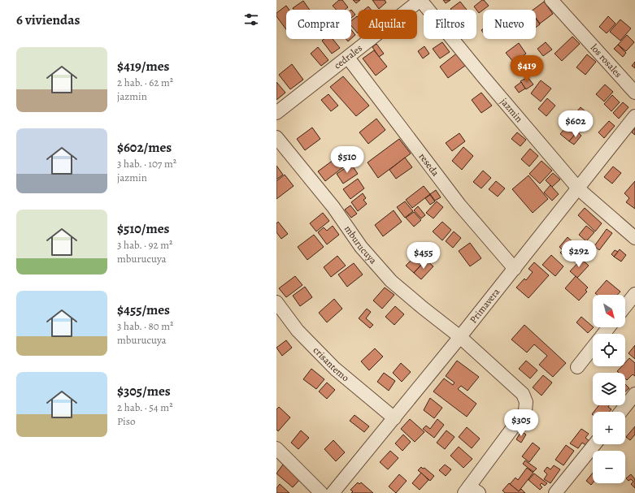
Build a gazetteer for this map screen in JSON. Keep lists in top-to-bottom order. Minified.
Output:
{"streets":{"street":["cedrales","los rosales","jazmin","reseda","mburucuya","Primavera","crisantemo"]},"crossings":[["cedrales","jazmin"],["cedrales","reseda"],["jazmin","Primavera"],["reseda","Primavera"],["mburucuya","Primavera"],["Primavera","crisantemo"]],"north":"bottom right","page":{"heading":"6 viviendas","chip":["Comprar","Alquilar","Filtros","Nuevo"],"list":[{"name":"$419/mes","note":"2 hab. · 62 m² · jazmin"},{"name":"$602/mes","note":"3 hab. · 107 m² · jazmin"},{"name":"$510/mes","note":"3 hab. · 92 m² · mburucuya"},{"name":"$455/mes","note":"3 hab. · 80 m² · mburucuya"},{"name":"$305/mes","note":"2 hab. · 54 m² · Piso"}],"price":["$419","$602","$510","$292","$455","$305"],"map_buttons":["+","−"]}}
